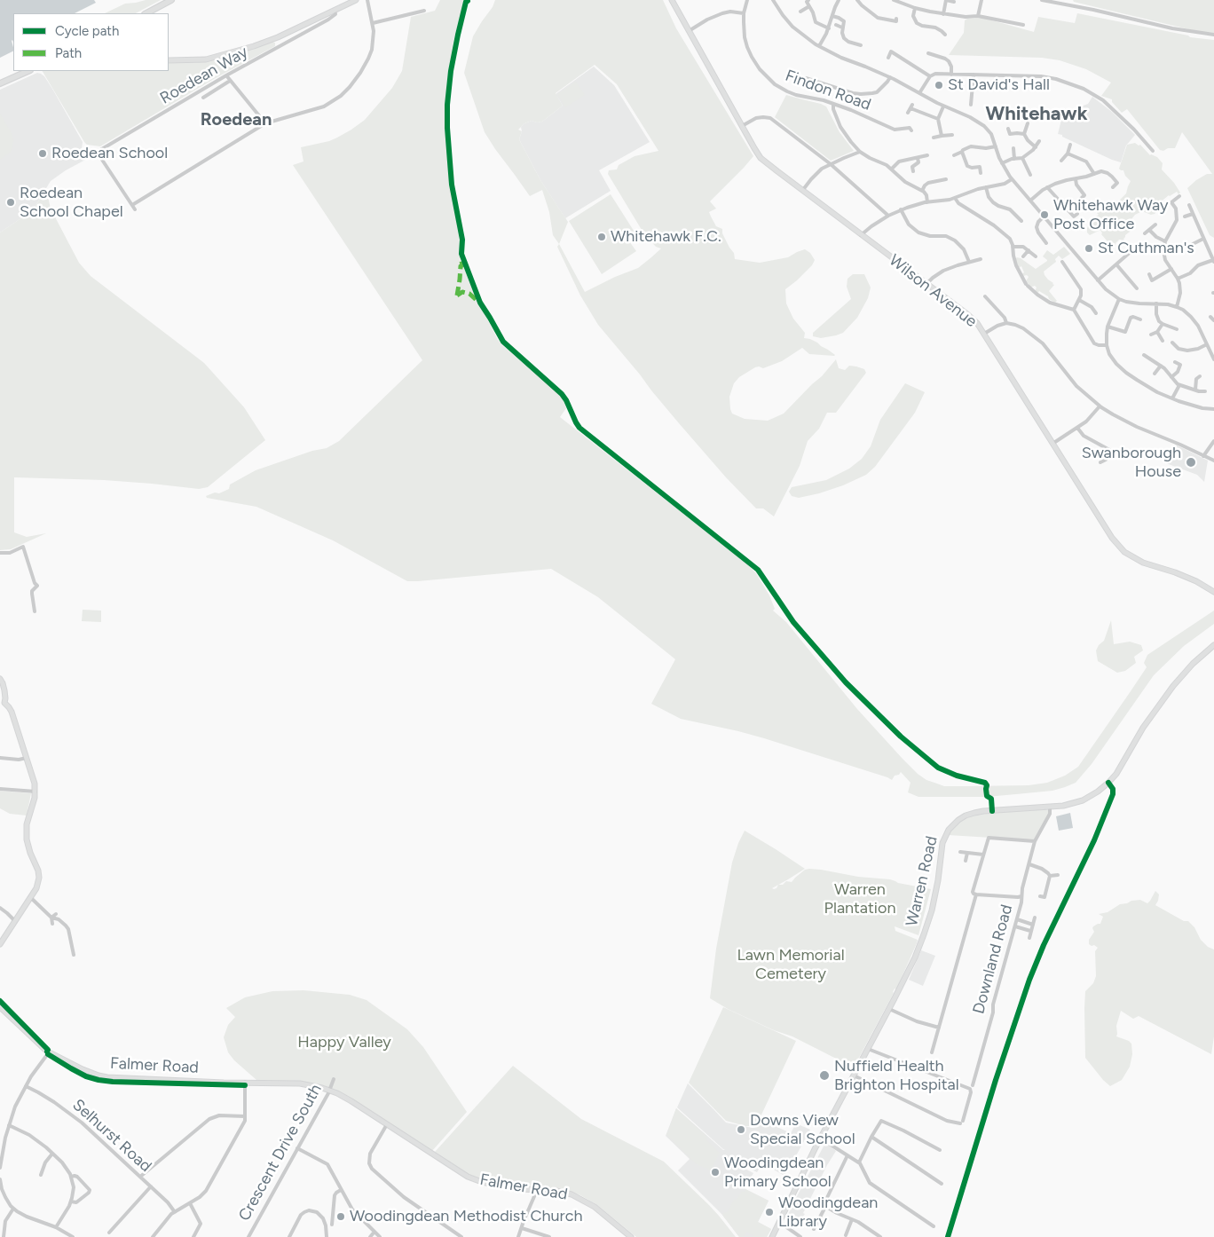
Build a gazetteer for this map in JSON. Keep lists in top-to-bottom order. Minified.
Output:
{"streets":{"street":["Roedean Way","Findon Road","Wilson Avenue","Warren Road","Downland Road","Falmer Road","Selhurst Road","Crescent Drive South"]},"crossings":[["Warren Road","Downland Road"],["Falmer Road","Crescent Drive South"]],"districts":["Whitehawk","Roedean"],"parks":["Warren Plantation","Lawn Memorial Cemetery","Happy Valley"],"places":["St David's Hall","Roedean School","Roedean School Chapel","Whitehawk Way Post Office","Whitehawk F.C.","St Cuthman's","Swanborough House","Nuffield Health Brighton Hospital","Downs View Special School","Woodingdean Primary School","Woodingdean Library","Woodingdean Methodist Church"],"legend":["Cycle path","Path"]}
